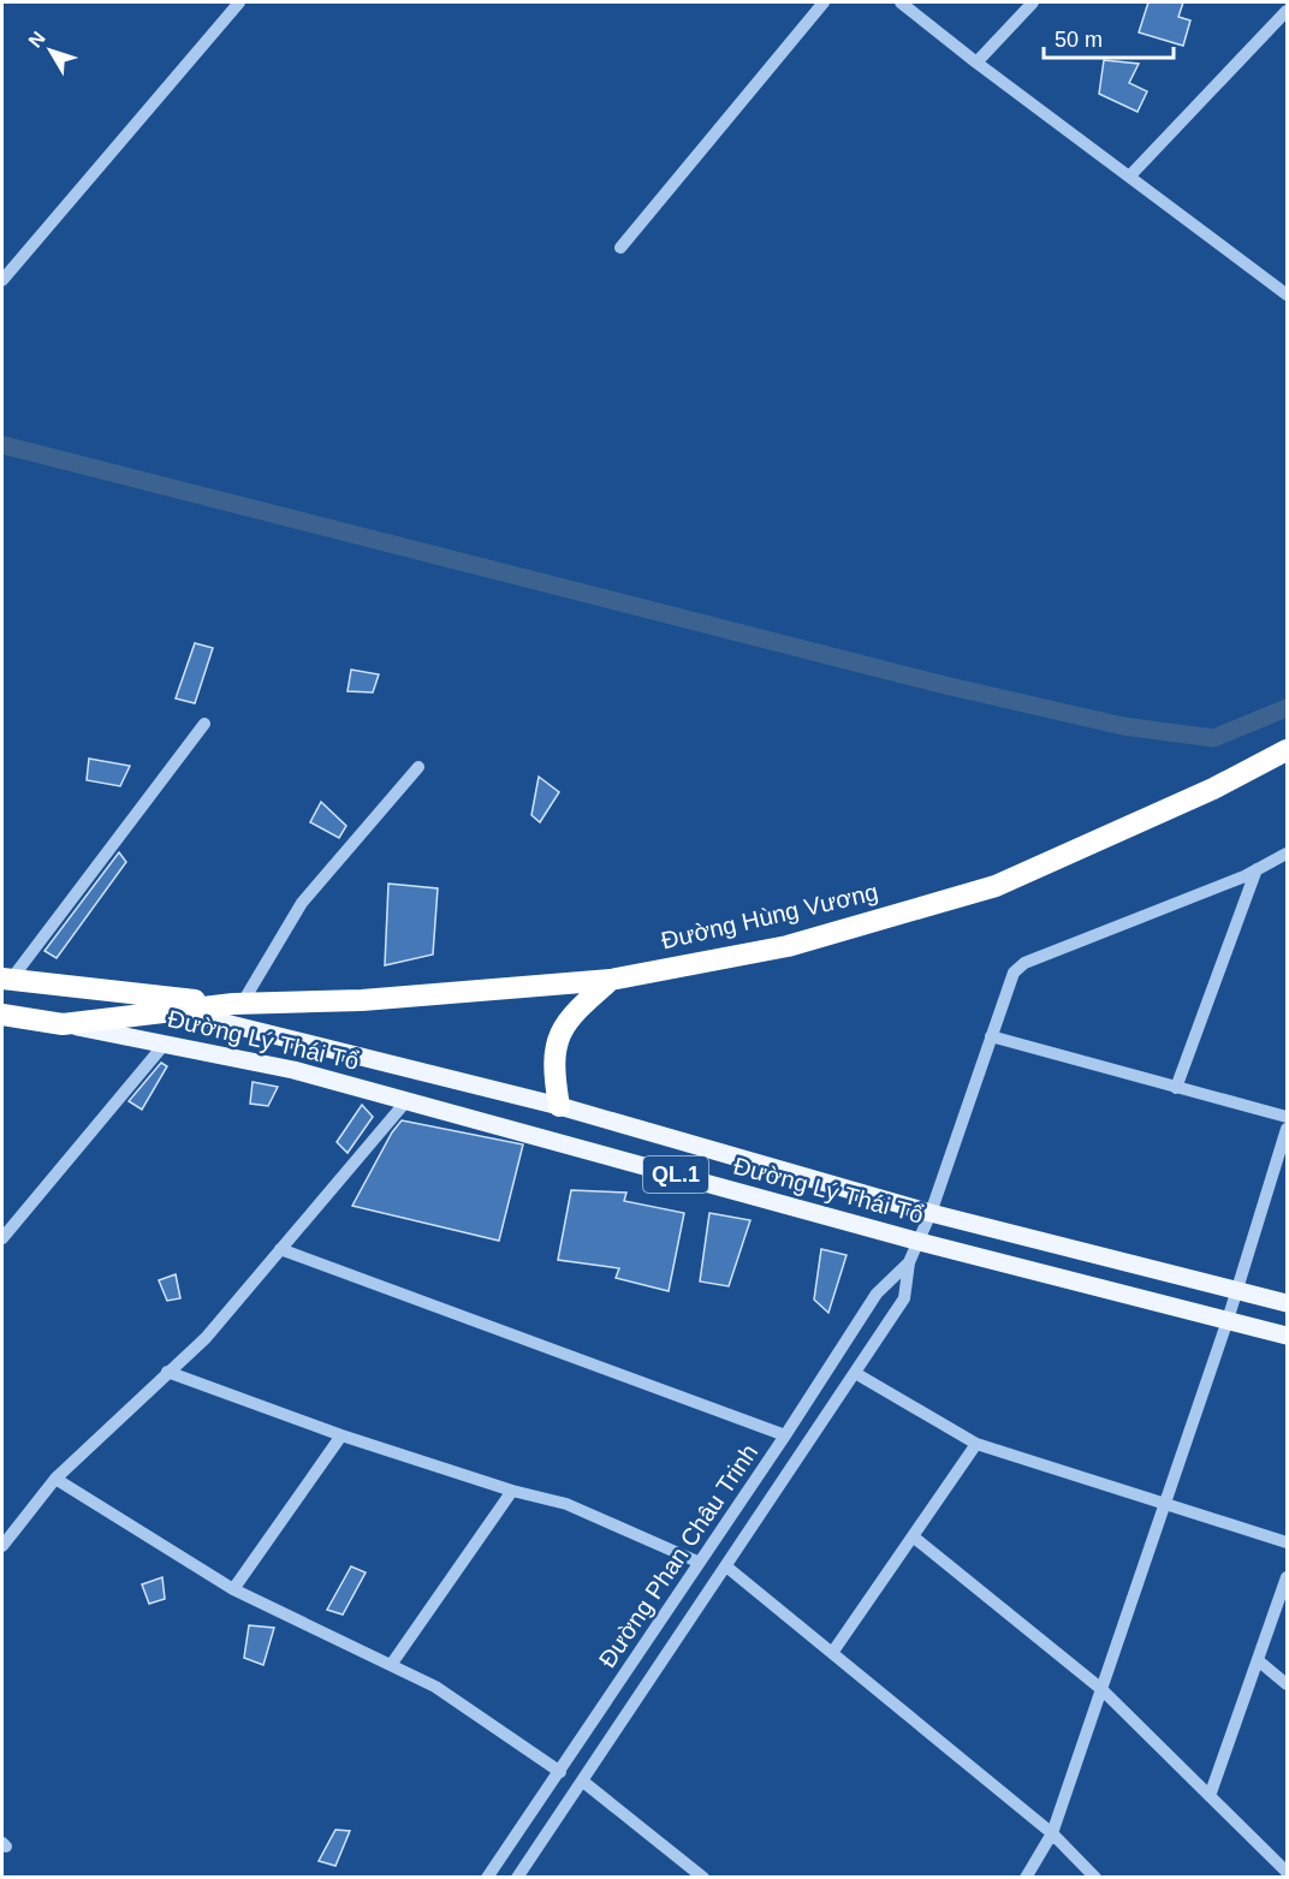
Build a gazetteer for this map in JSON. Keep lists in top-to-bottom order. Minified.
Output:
{"streets":{"highway":["Đường Hùng Vương","QL.1"],"main road":["Đường Lý Thái Tổ"],"street":["Đường Phan Châu Trinh"]},"crossings":[["Đường Hùng Vương","Đường Lý Thái Tổ"],["Đường Lý Thái Tổ","Đường Phan Châu Trinh"]],"scale_bar":"50 m","north":"top left"}
